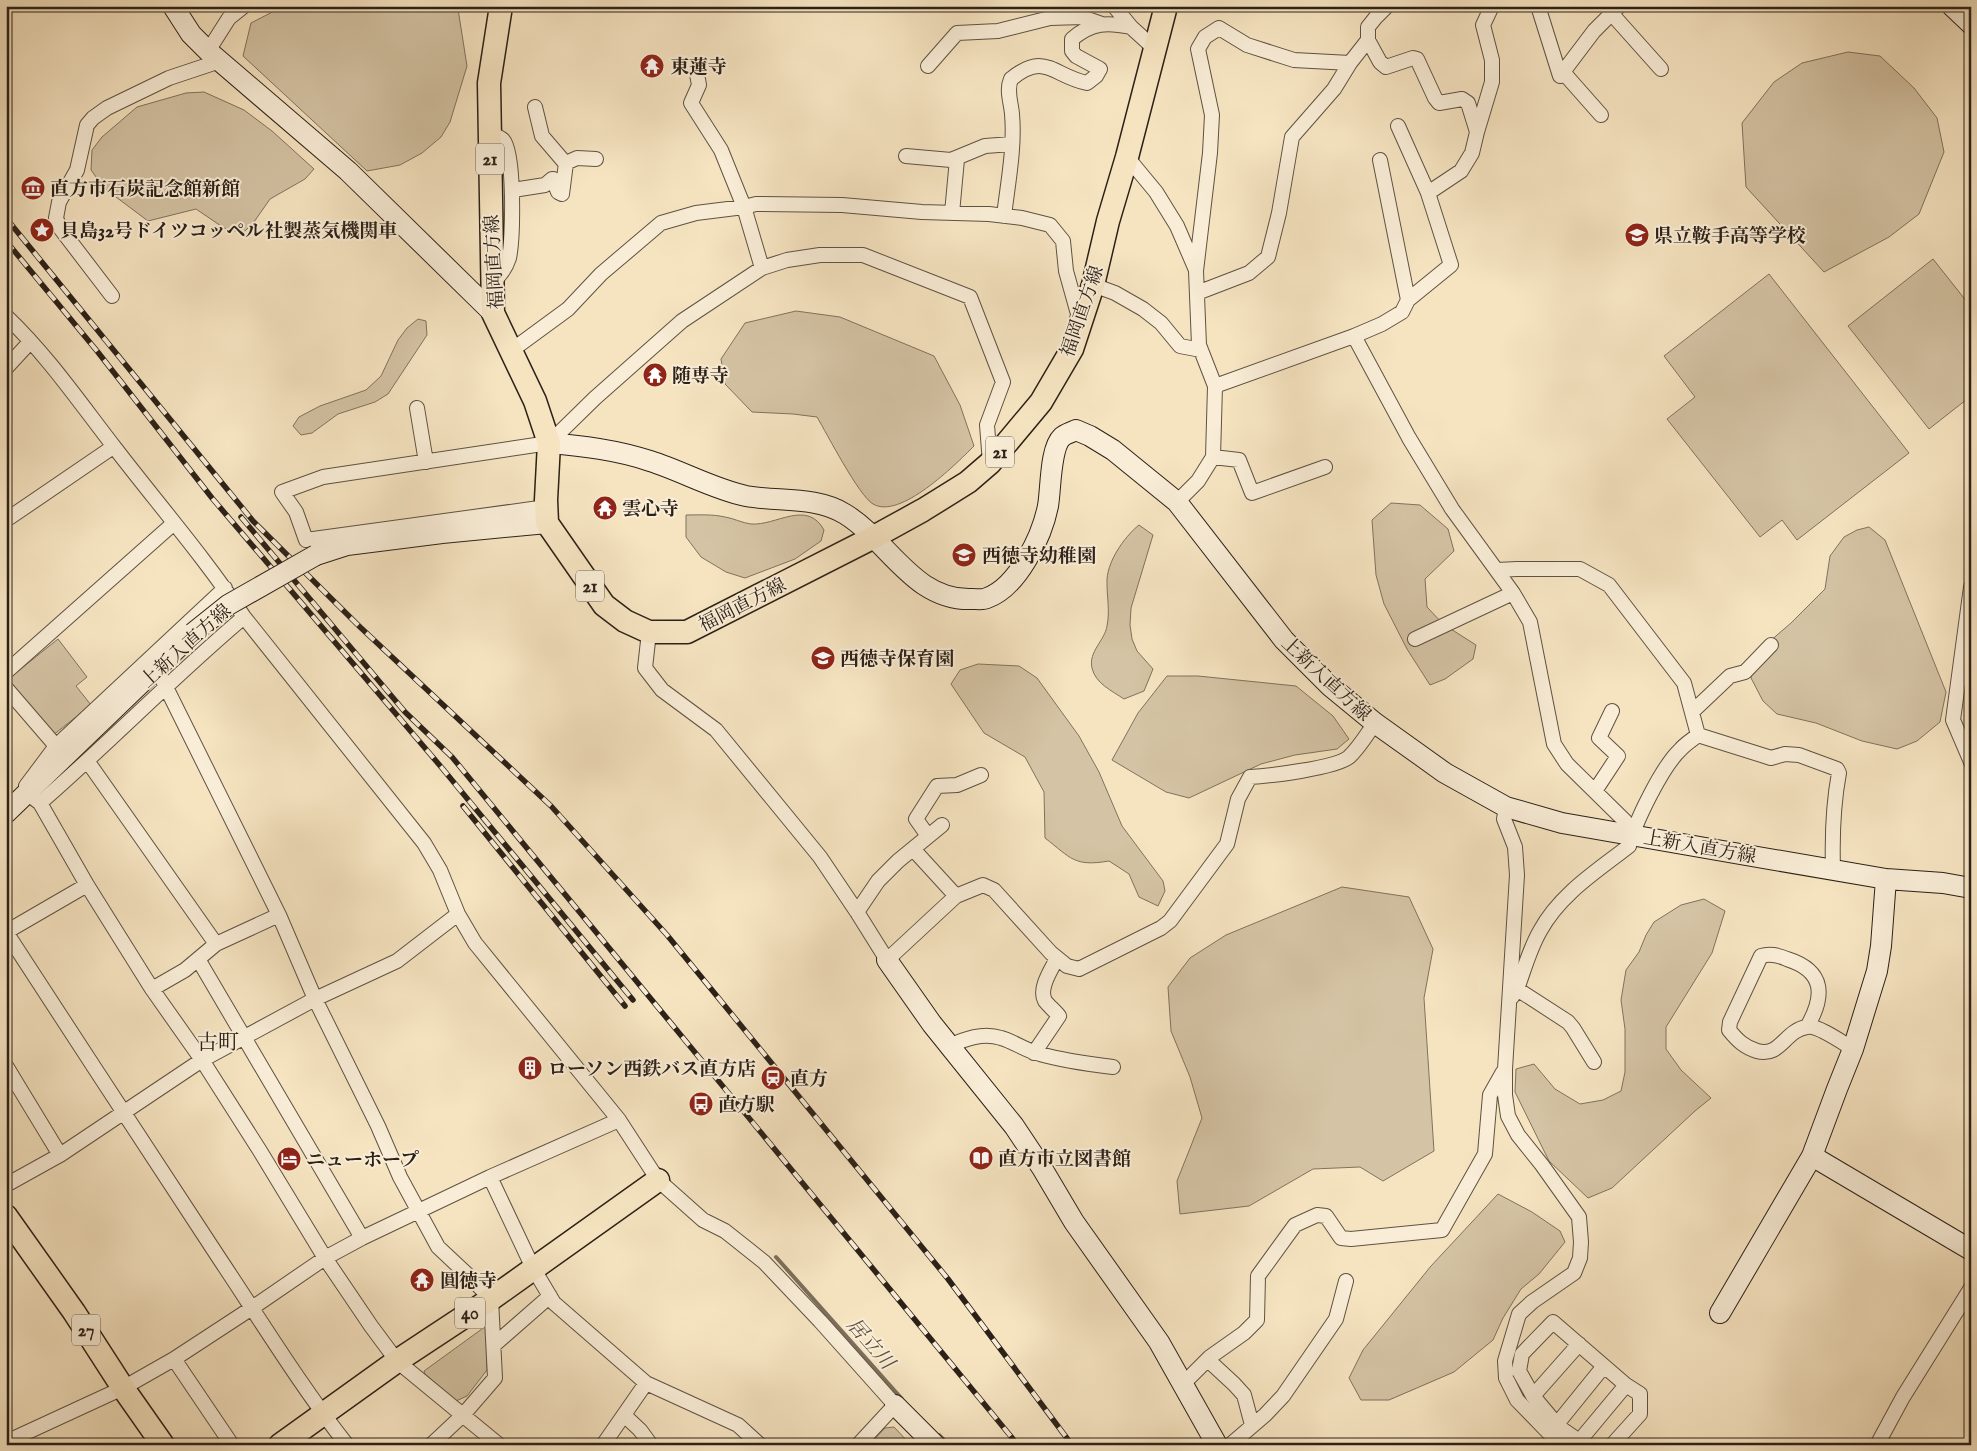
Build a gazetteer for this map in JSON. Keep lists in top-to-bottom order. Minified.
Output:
{"streets":{"main road":["21","福岡直方線","40","27"],"street":["上新入直方線"]},"crossings":[["福岡直方線","上新入直方線"]],"districts":["古町"],"water":["居立川"],"places":{"temple":["東蓮寺","随専寺","雲心寺","圓徳寺"],"museum":["直方市石炭記念館新館"],"place":["貝島32号ドイツコッペル社製蒸気機関車"],"school or university":["県立鞍手高等学校","西徳寺幼稚園","西徳寺保育園"],"building":["ローソン西鉄バス直方店"],"station":["直方"],"bus stop":["直方駅"],"library":["直方市立図書館"],"hotel":["ニューホープ"]}}
